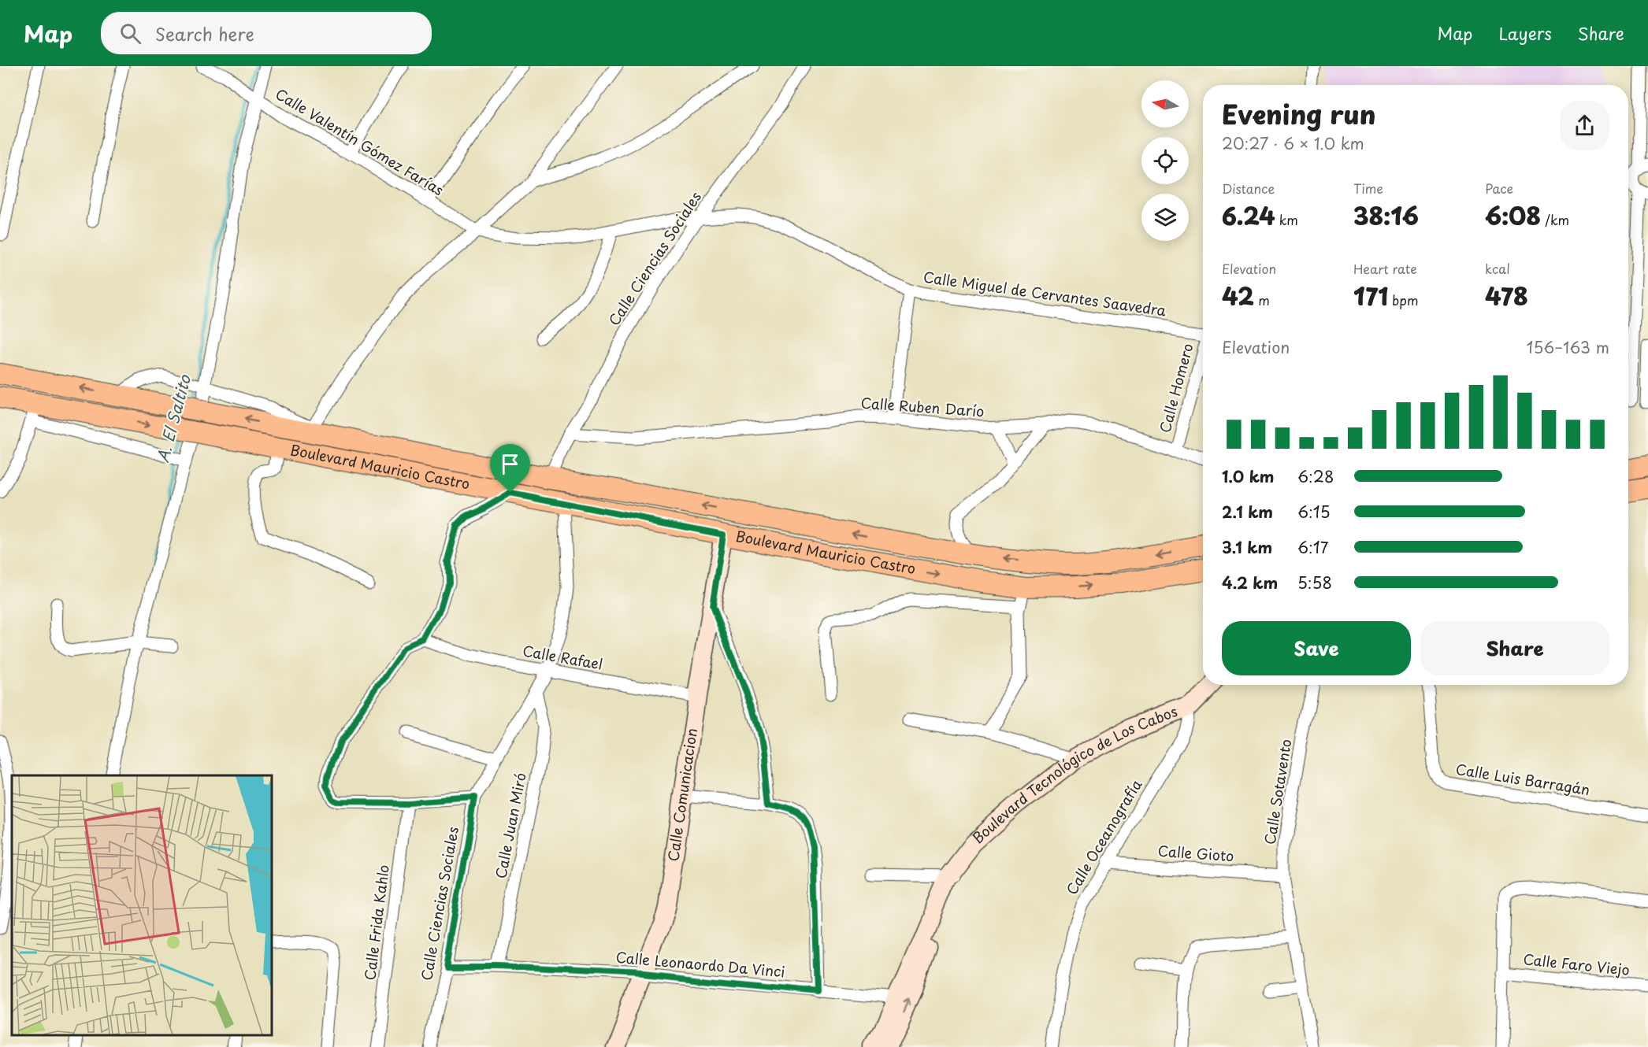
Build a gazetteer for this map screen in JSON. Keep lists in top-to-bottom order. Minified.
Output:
{"streets":{"main road":["Boulevard Mauricio Castro"],"street":["Calle Valentín Gómez Farías","Calle Ciencias Sociales","Calle Miguel de Cervantes Saavedra","Calle Homero","Calle Ruben Darío","Calle Rafael","Boulevard Tecnológico de Los Cabos","Calle Luis Barragán","Calle Sotavento","Calle Comunicacion","Calle Juan Miró","Calle Oceanografía","Calle Gioto","Calle Frida Kahlo","Calle Leonaordo Da Vinci","Calle Faro Viejo"]},"crossings":[["Calle Valentín Gómez Farías","Calle Miguel de Cervantes Saavedra"],["Calle Ciencias Sociales","Calle Miguel de Cervantes Saavedra"],["Calle Ciencias Sociales","Calle Ruben Darío"],["Calle Ciencias Sociales","Boulevard Mauricio Castro"],["Calle Ciencias Sociales","Calle Rafael"],["Calle Ciencias Sociales","Calle Juan Miró"],["Calle Ciencias Sociales","Calle Leonaordo Da Vinci"],["Calle Homero","Calle Ruben Darío"],["Boulevard Mauricio Castro","Calle Comunicacion"],["Calle Rafael","Calle Comunicacion"],["Boulevard Tecnológico de Los Cabos","Calle Oceanografía"],["Boulevard Tecnológico de Los Cabos","Calle Leonaordo Da Vinci"],["Calle Sotavento","Calle Gioto"],["Calle Comunicacion","Calle Leonaordo Da Vinci"],["Calle Juan Miró","Calle Leonaordo Da Vinci"],["Calle Oceanografía","Calle Gioto"]],"water":["A. El Saltito"],"north":"left","page":{"header":"Map","search":"Search here","nav":["Map","Layers","Share"],"heading":["Evening run","20:27 · 6 × 1.0 km"],"stats":[["Distance","6.24 km"],["Time","38:16"],["Pace","6:08 /km"],["Elevation","42 m"],["Heart rate","171 bpm"],["kcal","478"]],"chart":["Elevation","156–163 m"],"list":[{"name":"1.0 km","note":"6:28"},{"name":"2.1 km","note":"6:15"},{"name":"3.1 km","note":"6:17"},{"name":"4.2 km","note":"5:58"}],"buttons":["Save","Share"]}}
